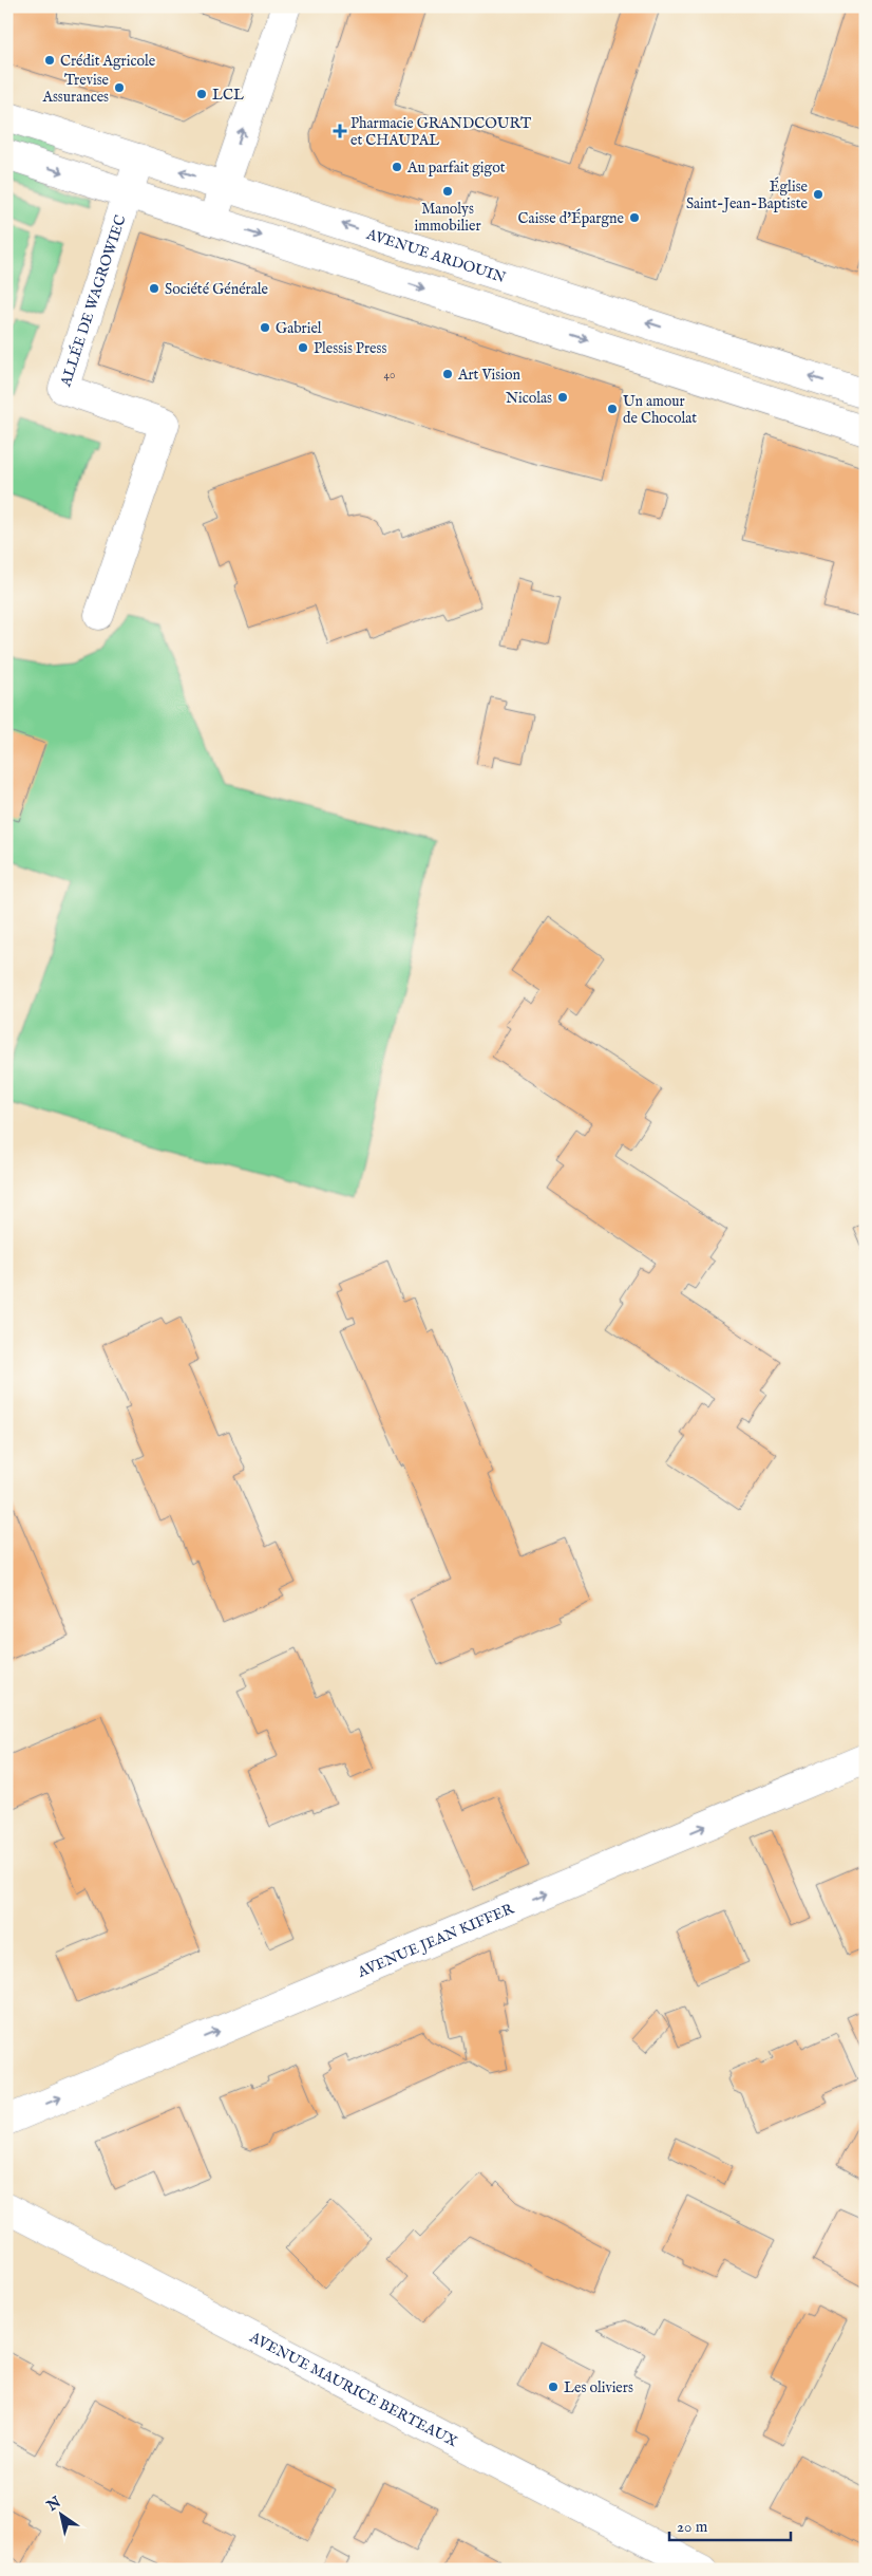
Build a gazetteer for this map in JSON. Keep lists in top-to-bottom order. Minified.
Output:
{"streets":{"street":["AVENUE ARDOUIN","ALLÉE DE WAGROWIEC","AVENUE JEAN KIFFER","AVENUE MAURICE BERTEAUX"]},"crossings":[["AVENUE ARDOUIN","ALLÉE DE WAGROWIEC"]],"one_way":["AVENUE JEAN KIFFER"],"places":{"other":["Crédit Agricole","Trevise Assurances","LCL","Au parfait gigot","Manolys immobilier","Église Saint-Jean-Baptiste","Caisse d'Épargne","Société Générale","Gabriel","Plessis Press","Art Vision","Nicolas","Un amour de Chocolat","Les oliviers"],"health":["Pharmacie GRANDCOURT et CHAUPAL"]},"house_numbers":["40"],"scale_bar":"20 m","north":"top left"}
